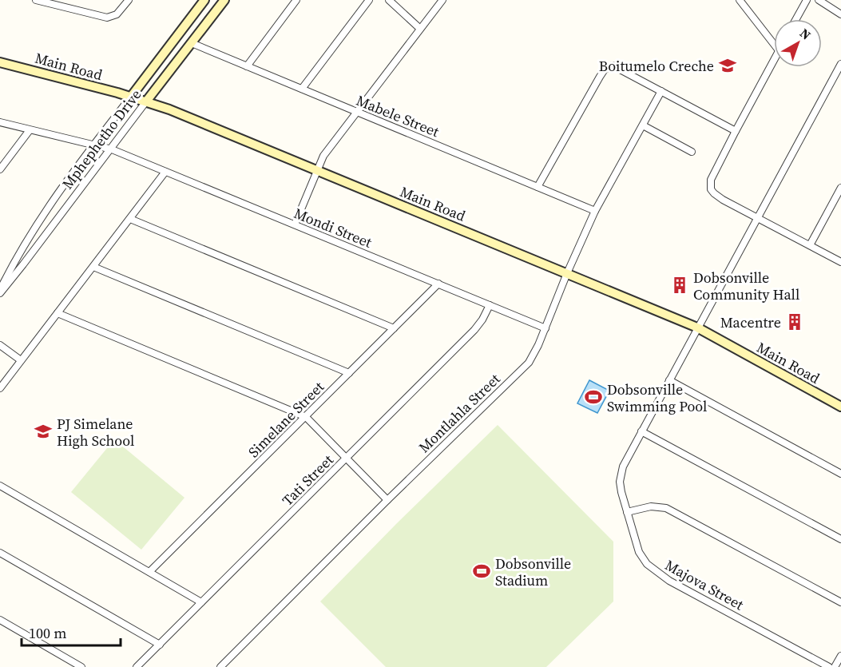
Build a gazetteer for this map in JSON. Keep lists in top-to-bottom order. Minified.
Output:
{"streets":{"street":["Main Road","Mabele Street","Mphephetho Drive","Mondi Street","Montlahla Street","Simelane Street","Tati Street","Majova Street"]},"crossings":[["Main Road","Mphephetho Drive"],["Main Road","Montlahla Street"],["Main Road","Majova Street"],["Mabele Street","Mphephetho Drive"],["Mabele Street","Montlahla Street"],["Mphephetho Drive","Mondi Street"],["Mondi Street","Montlahla Street"],["Mondi Street","Simelane Street"],["Mondi Street","Tati Street"]],"places":{"school or university":["Boitumelo Creche","PJ Simelane High School"],"building":["Dobsonville Community Hall","Macentre"],"sports":["Dobsonville Swimming Pool","Dobsonville Stadium"]},"scale_bar":"100 m","north":"top right"}
